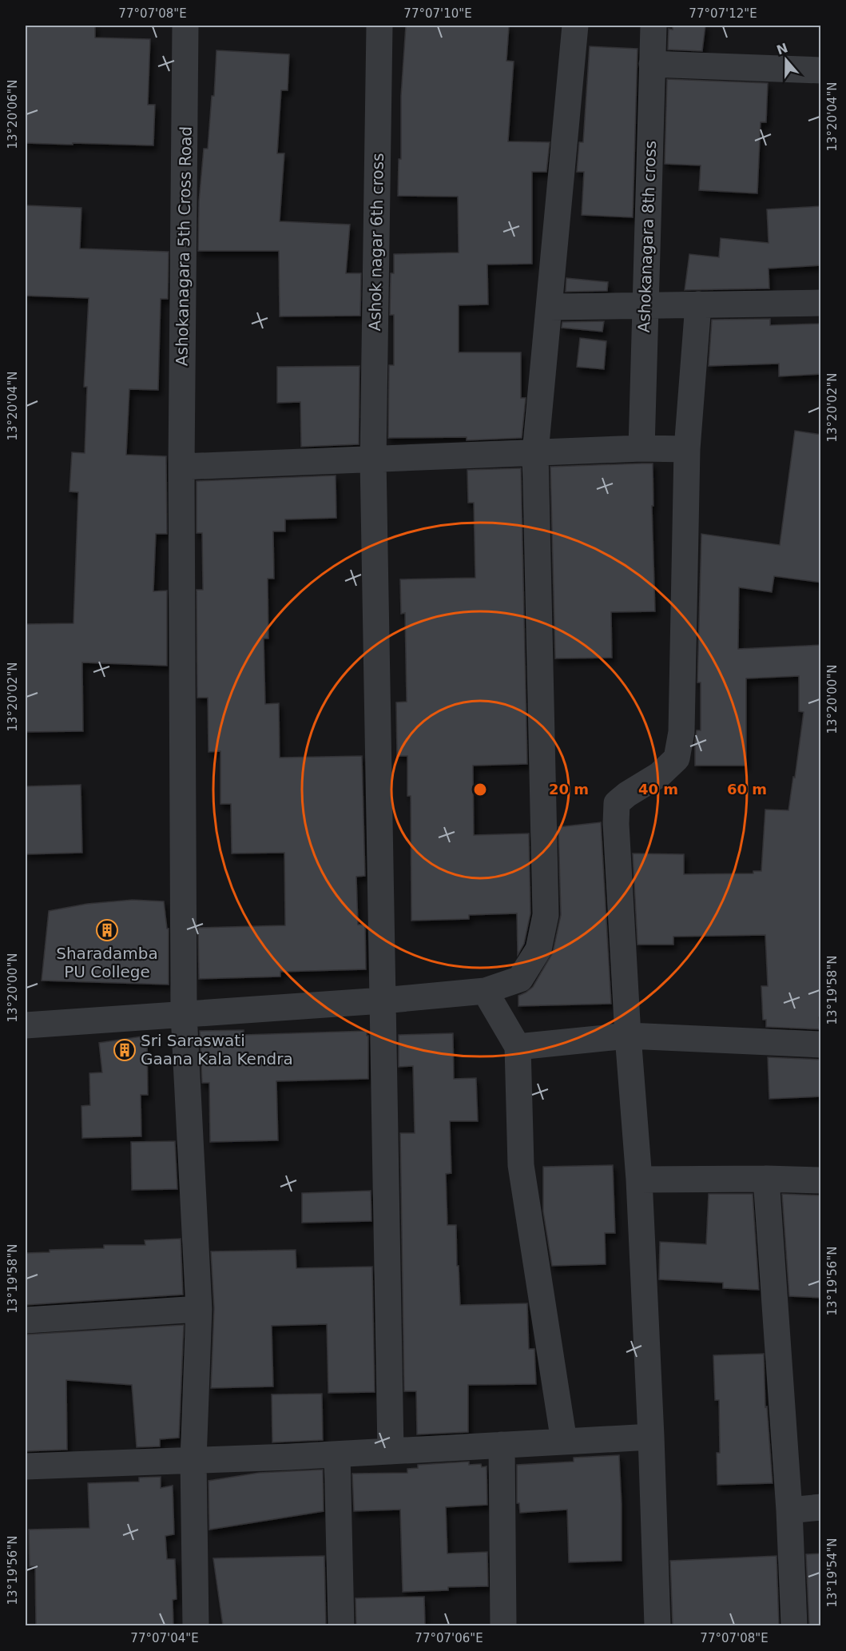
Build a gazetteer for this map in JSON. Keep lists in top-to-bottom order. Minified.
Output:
{"streets":{"street":["Ashokanagara 8th cross","Ashok nagar 6th cross","Ashokanagara 5th Cross Road"]},"places":{"building":["Sharadamba PU College","Sri Saraswati Gaana Kala Kendra"]},"north":"top","coordinates":["77°07'08\"E","77°07'10\"E","77°07'12\"E","13°20'06\"N","13°20'04\"N","13°20'02\"N","13°20'00\"N","13°19'58\"N","13°19'56\"N","13°19'54\"N","77°07'04\"E","77°07'06\"E"],"rings":["20 m","40 m","60 m"]}
